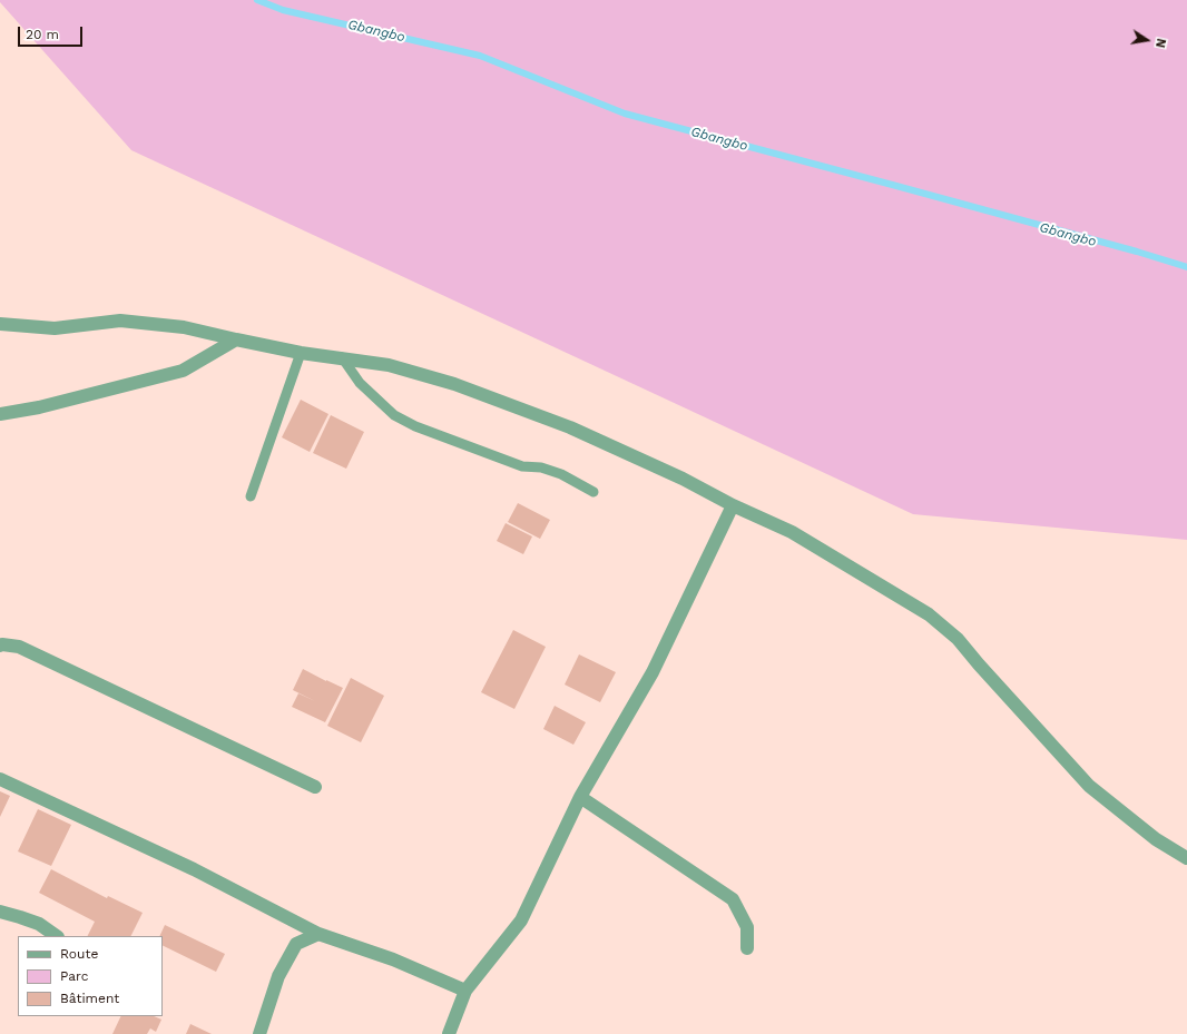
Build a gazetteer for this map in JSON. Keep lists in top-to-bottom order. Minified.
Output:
{"water":["Gbangbo"],"legend":["Route","Parc","Bâtiment"],"scale_bar":"20 m","north":"right"}
